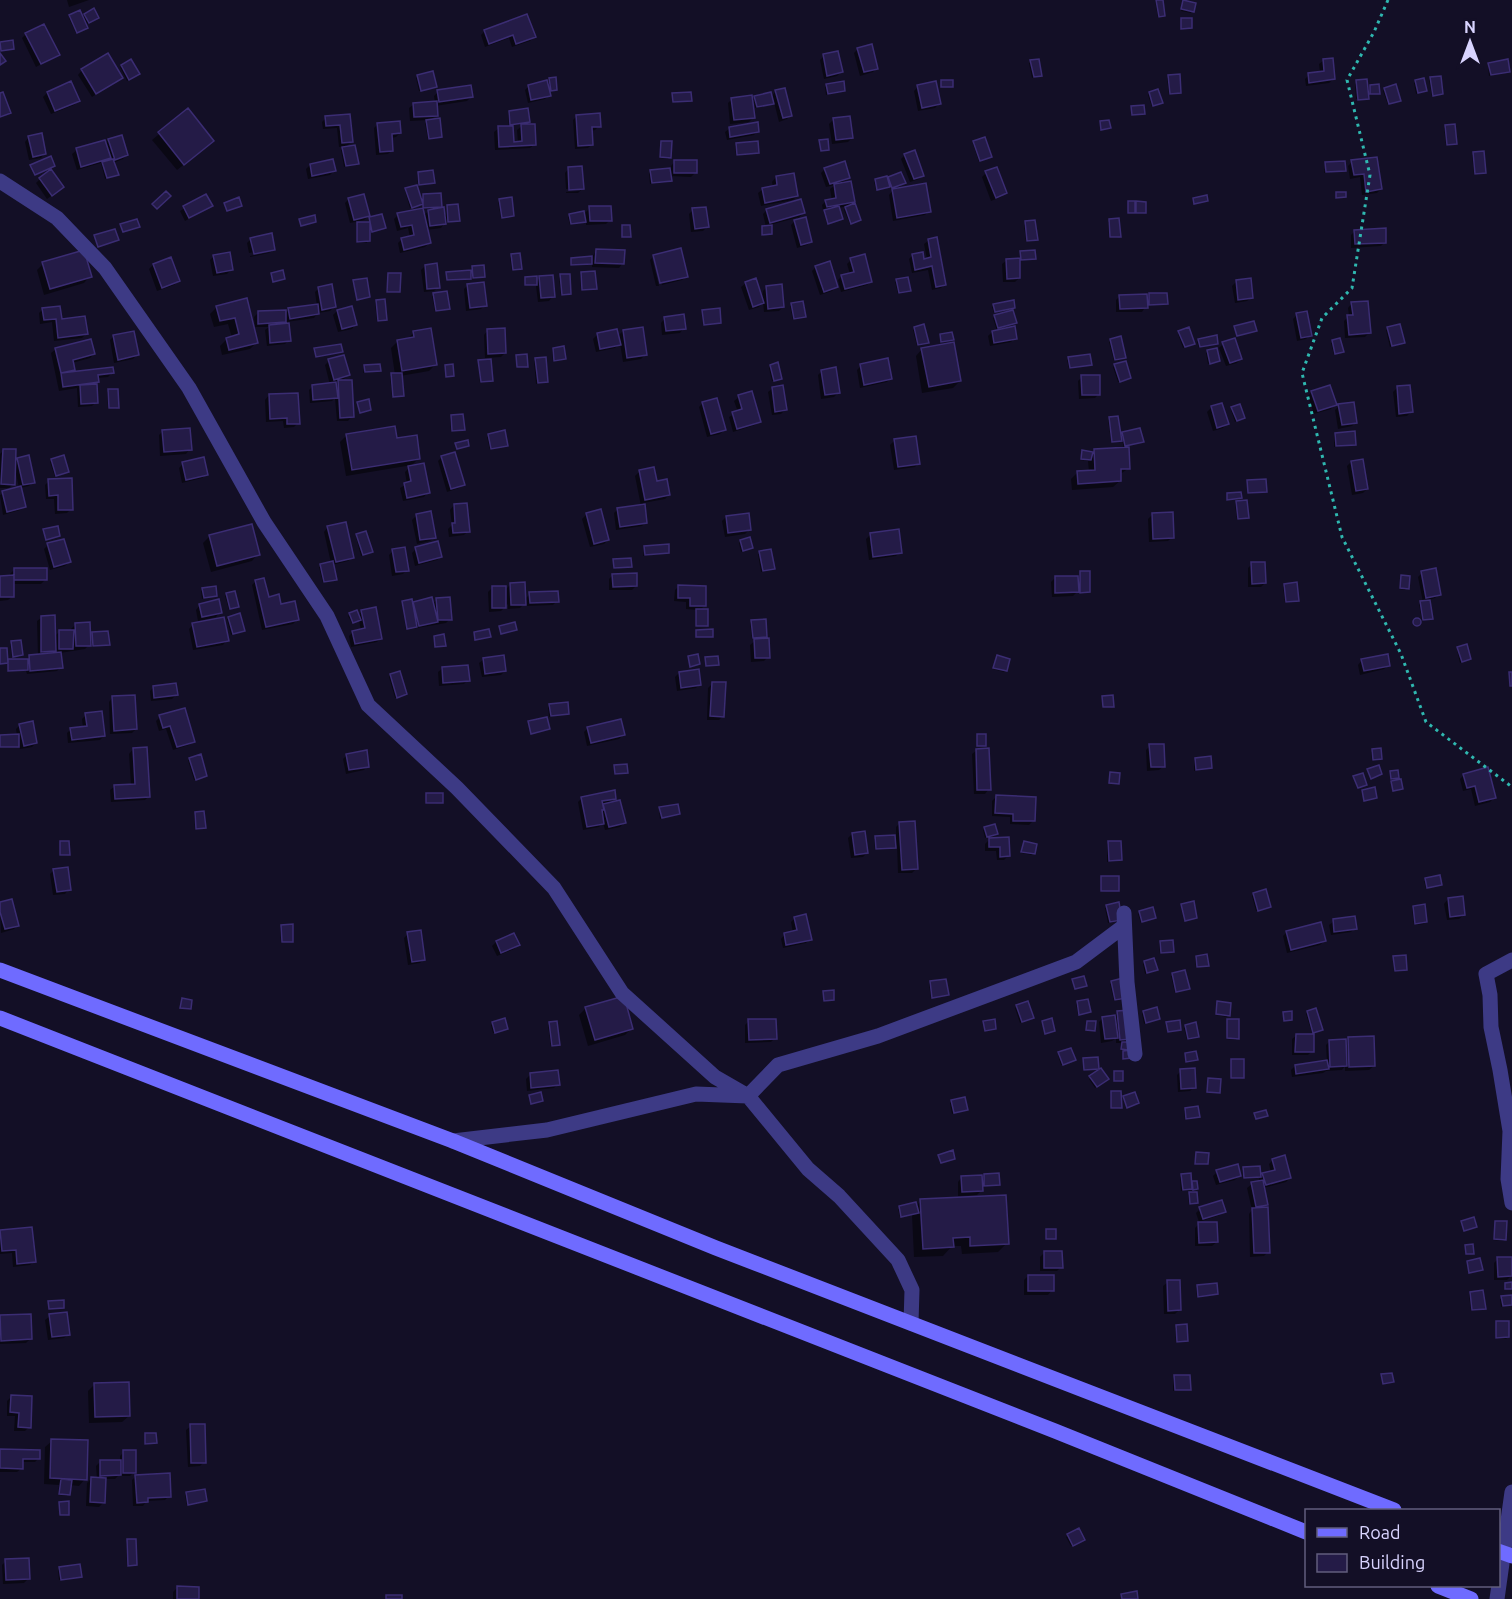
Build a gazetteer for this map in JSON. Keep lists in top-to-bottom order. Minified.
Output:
{"legend":["Road","Building"],"north":"top"}
